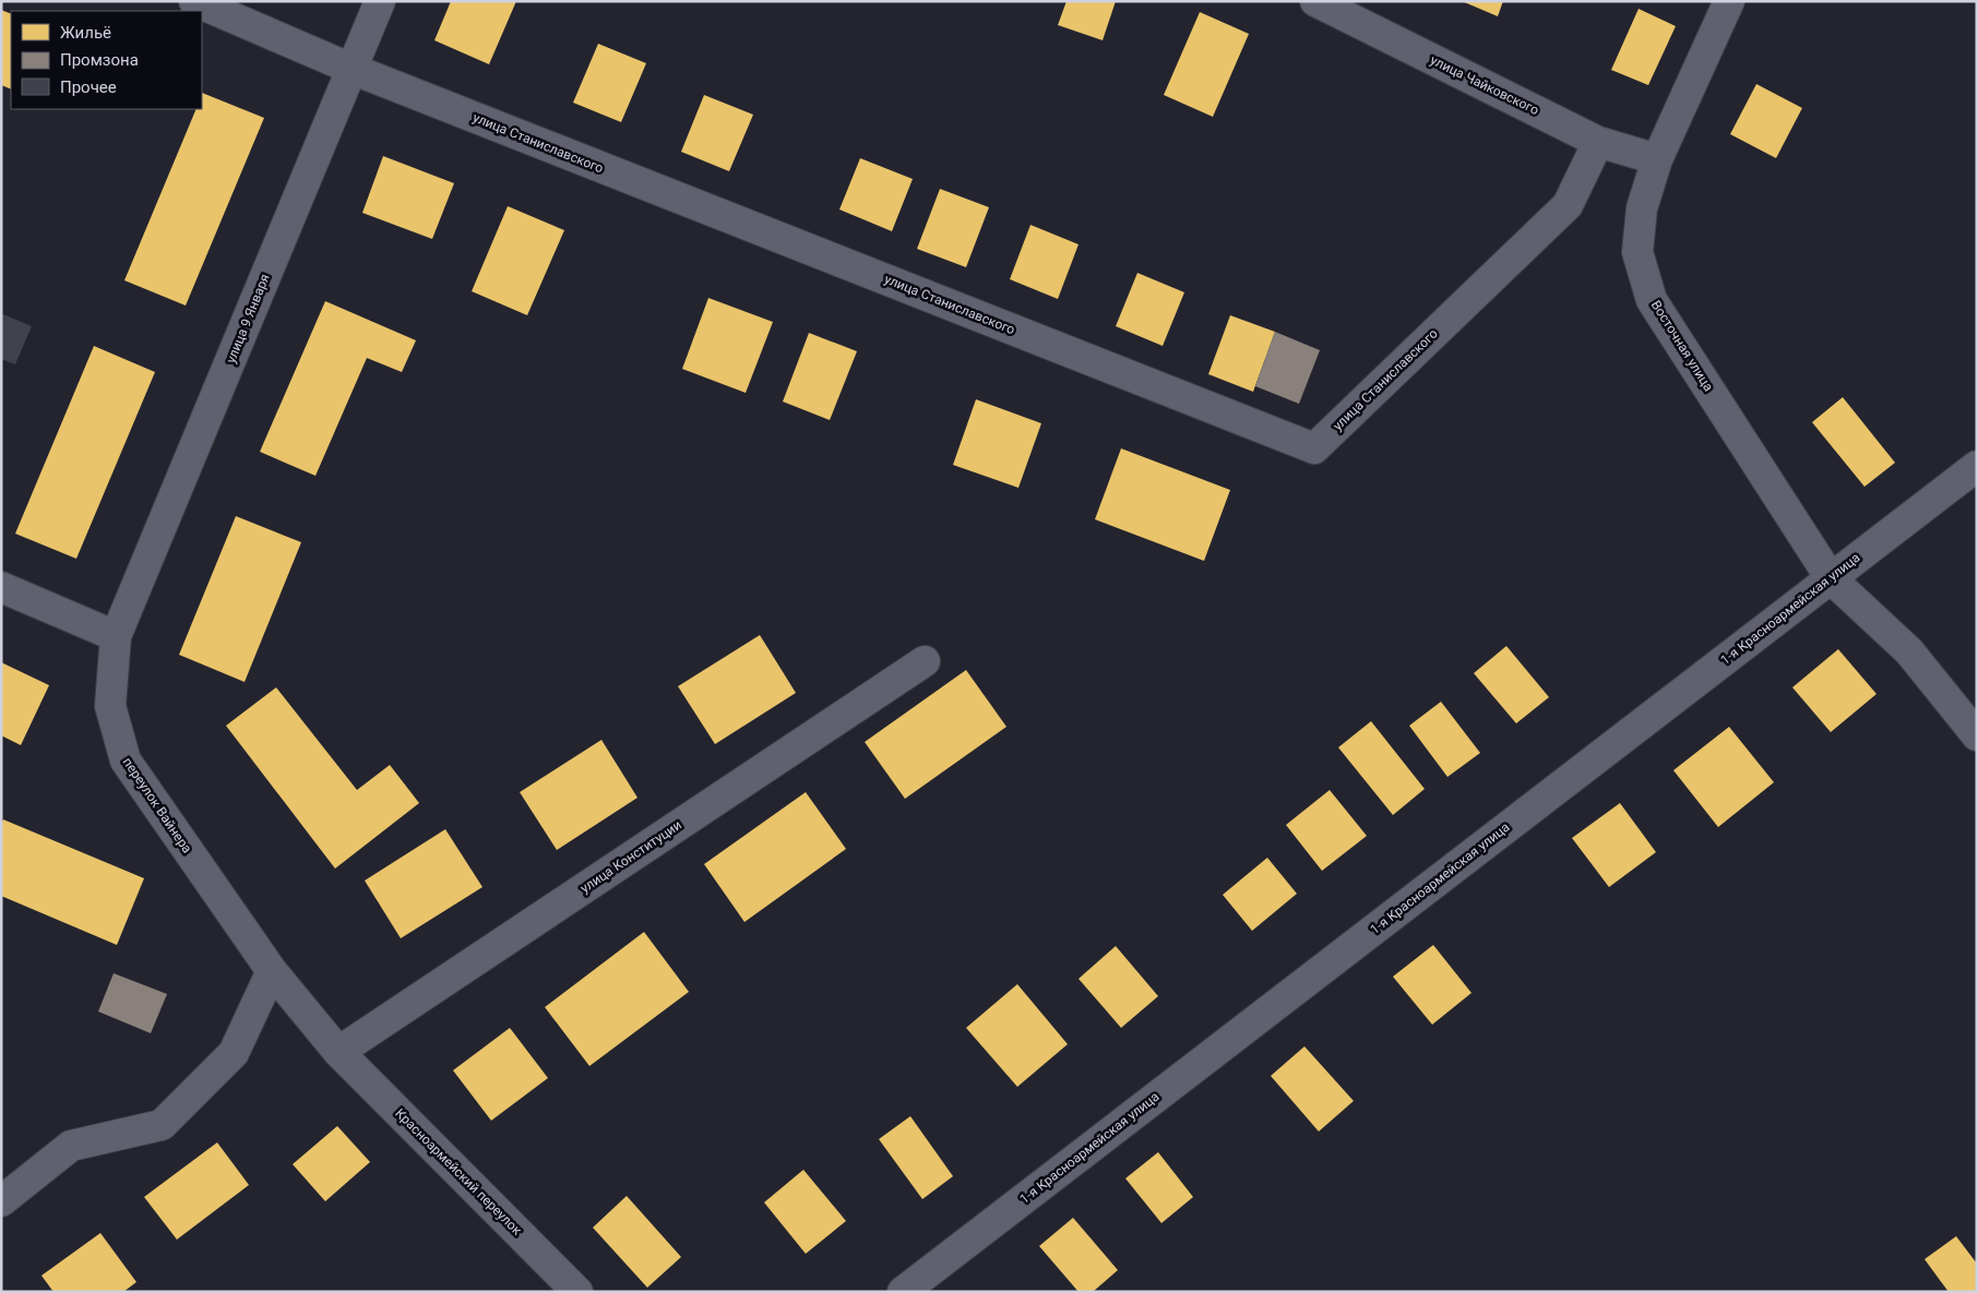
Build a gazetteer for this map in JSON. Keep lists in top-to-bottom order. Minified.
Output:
{"streets":{"street":["улица Чайковского","улица Станиславского","улица 9 Января","Восточная улица","1-я Красноармейская улица","переулок Вайнера","улица Конституции","Красноармейский переулок"]},"crossings":[["улица Чайковского","улица Станиславского"],["улица Чайковского","Восточная улица"],["улица Станиславского","улица 9 Января"],["улица 9 Января","переулок Вайнера"],["Восточная улица","1-я Красноармейская улица"],["переулок Вайнера","улица Конституции"],["переулок Вайнера","Красноармейский переулок"],["улица Конституции","Красноармейский переулок"]],"legend":["Жильё","Промзона","Прочее"]}
